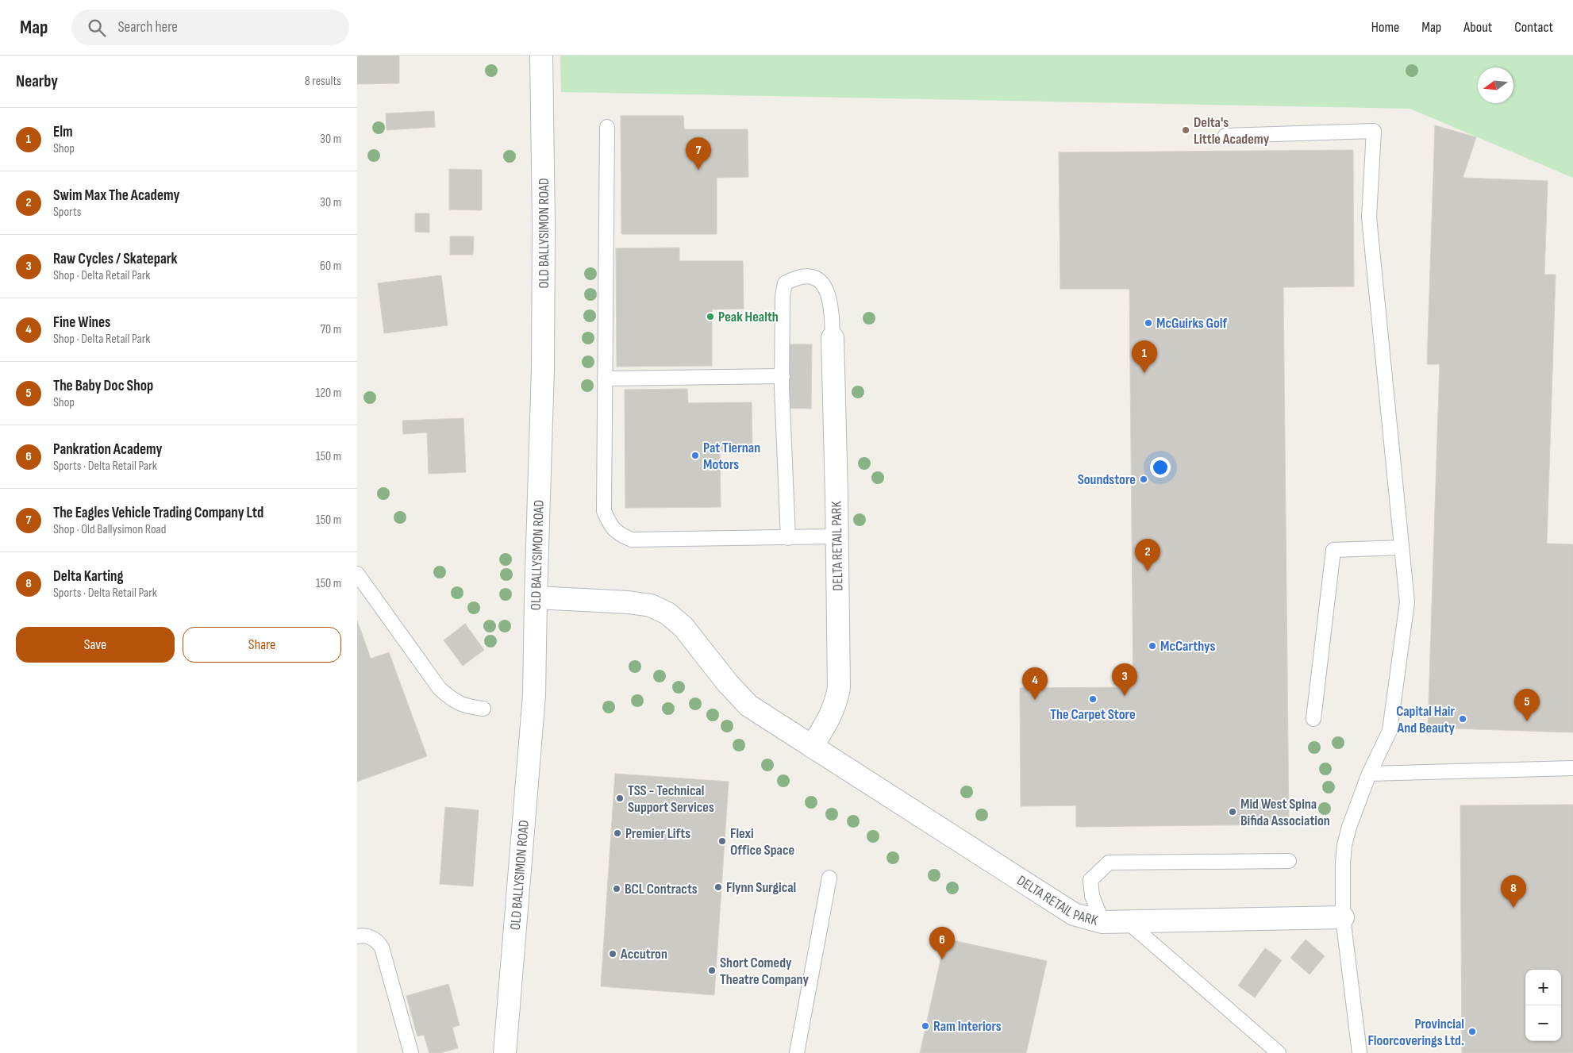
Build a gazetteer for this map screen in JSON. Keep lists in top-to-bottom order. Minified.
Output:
{"streets":{"street":["OLD BALLYSIMON ROAD","DELTA RETAIL PARK"]},"crossings":[["OLD BALLYSIMON ROAD","DELTA RETAIL PARK"]],"places":["Delta's Little Academy","Peak Health","McGuirks Golf","Pat Tiernan Motors","Soundstore","McCarthys","The Carpet Store","Capital Hair And Beauty","TSS - Technical Support Services","Mid West Spina Bifida Association","Premier Lifts","Flexi Office Space","Flynn Surgical","BCL Contracts","Accutron","Short Comedy Theatre Company","Ram Interiors","Provincial Floorcoverings Ltd."],"north":"left","page":{"header":"Map","search":"Search here","nav":["Home","Map","About","Contact"],"heading":["Nearby","8 results"],"list":[{"mark":"1","name":"Elm","note":"Shop","value":"30 m"},{"mark":"2","name":"Swim Max The Academy","note":"Sports","value":"30 m"},{"mark":"3","name":"Raw Cycles / Skatepark","note":"Shop · Delta Retail Park","value":"60 m"},{"mark":"4","name":"Fine Wines","note":"Shop · Delta Retail Park","value":"70 m"},{"mark":"5","name":"The Baby Doc Shop","note":"Shop","value":"120 m"},{"mark":"6","name":"Pankration Academy","note":"Sports · Delta Retail Park","value":"150 m"},{"mark":"7","name":"The Eagles Vehicle Trading Company Ltd","note":"Shop · Old Ballysimon Road","value":"150 m"},{"mark":"8","name":"Delta Karting","note":"Sports · Delta Retail Park","value":"150 m"}],"pins":["7","1","2","3","4","5","8","6"],"buttons":["Save","Share"],"map_buttons":["+","−"]}}
